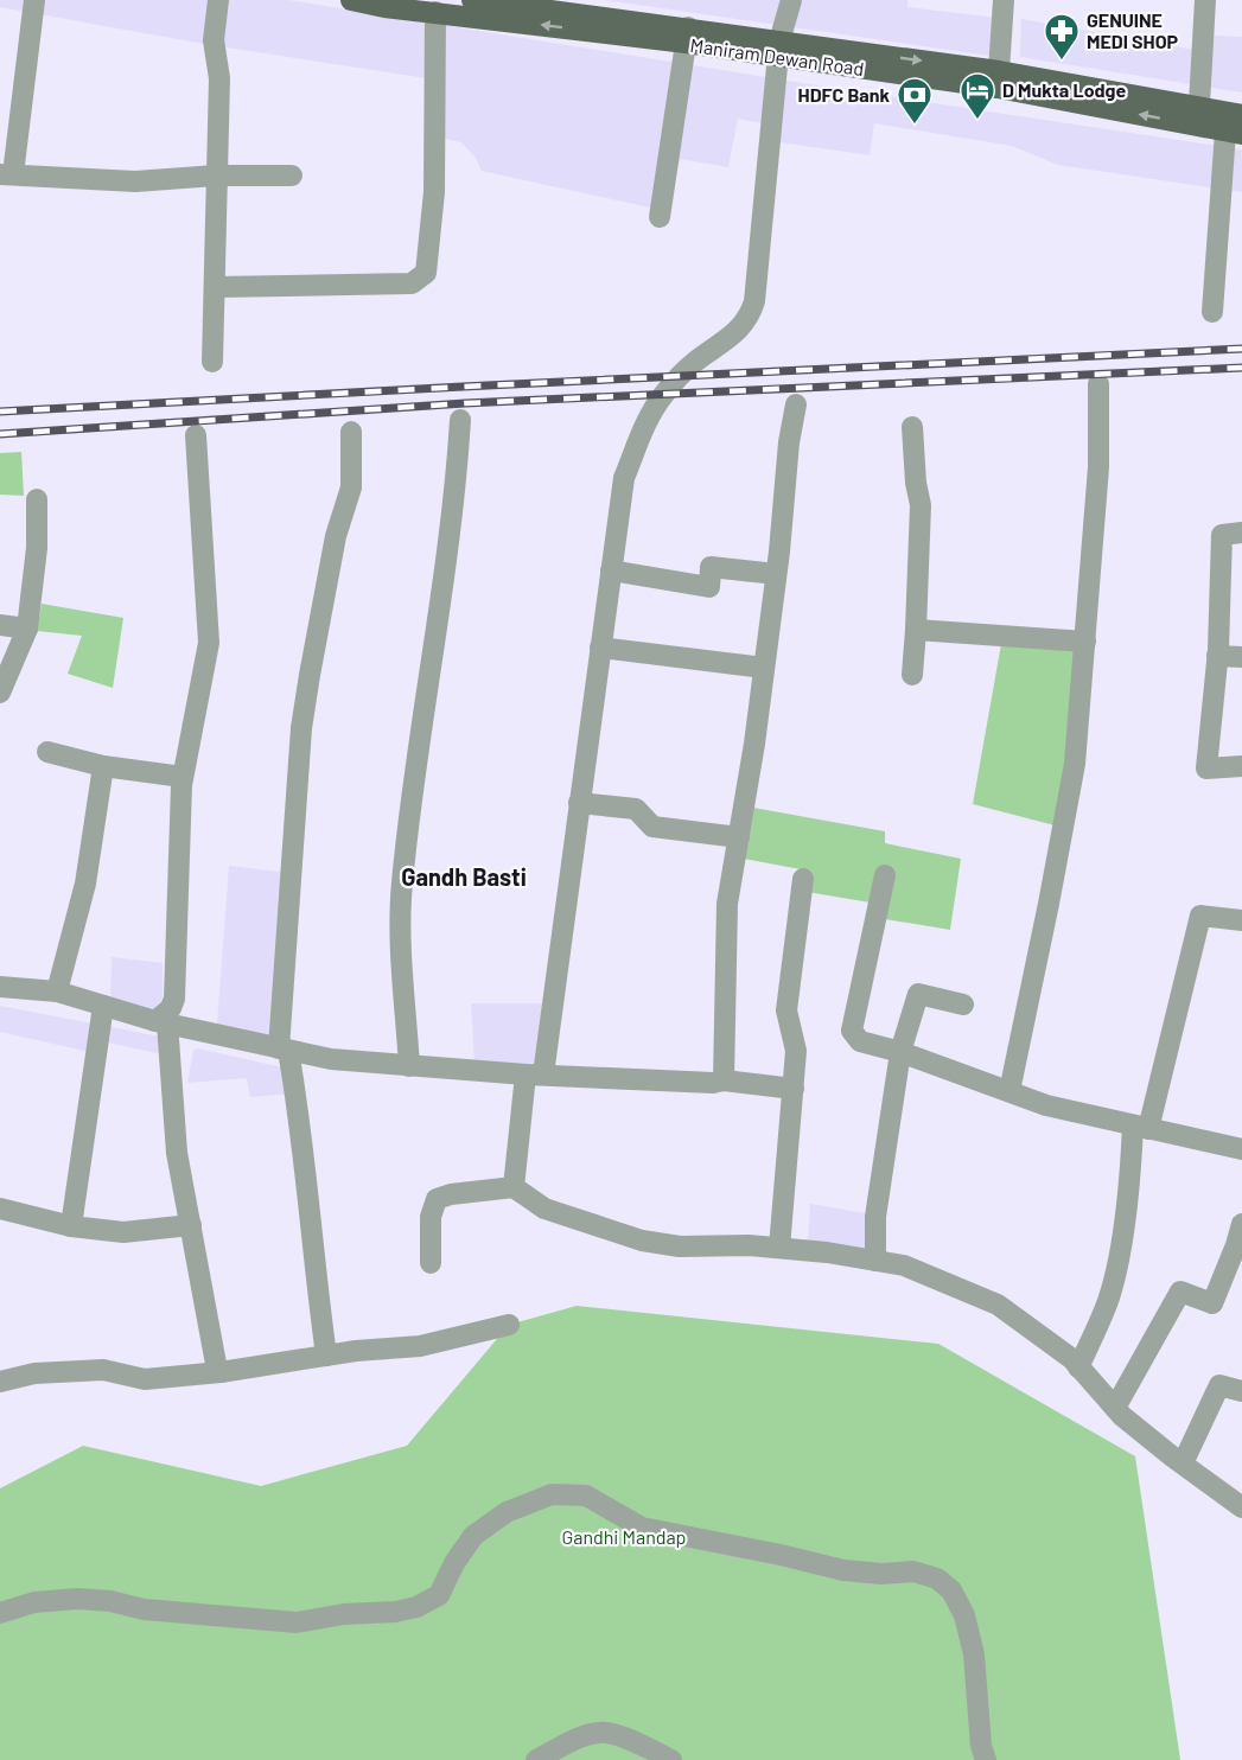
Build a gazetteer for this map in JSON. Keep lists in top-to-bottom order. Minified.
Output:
{"streets":{"main road":["Maniram Dewan Road"]},"districts":["Gandh Basti"],"parks":["Gandhi Mandap"],"places":{"pharmacy":["GENUINE MEDI SHOP"],"hotel":["D Mukta Lodge"],"bank":["HDFC Bank"]}}
